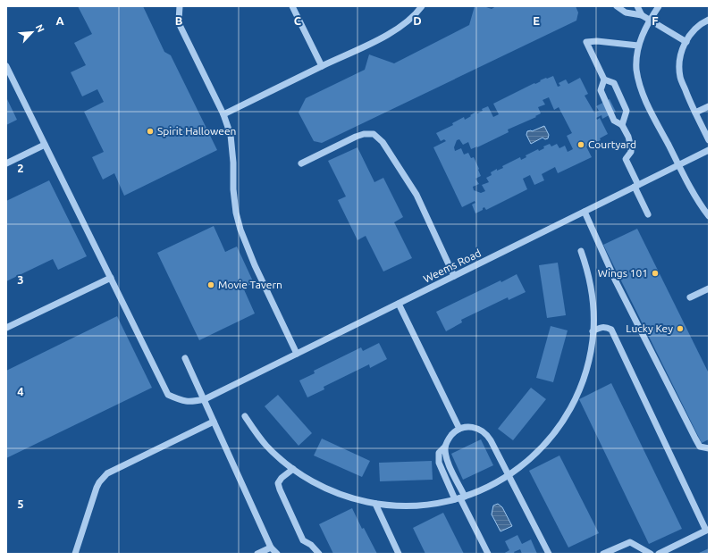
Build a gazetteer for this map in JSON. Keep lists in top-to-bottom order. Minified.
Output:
{"streets":{"street":["Weems Road"]},"places":["Spirit Halloween","Courtyard","Wings 101","Movie Tavern","Lucky Key"],"north":"top right","grid":{"columns":["A","B","C","D","E","F"],"rows":["2","3","4","5"]}}
